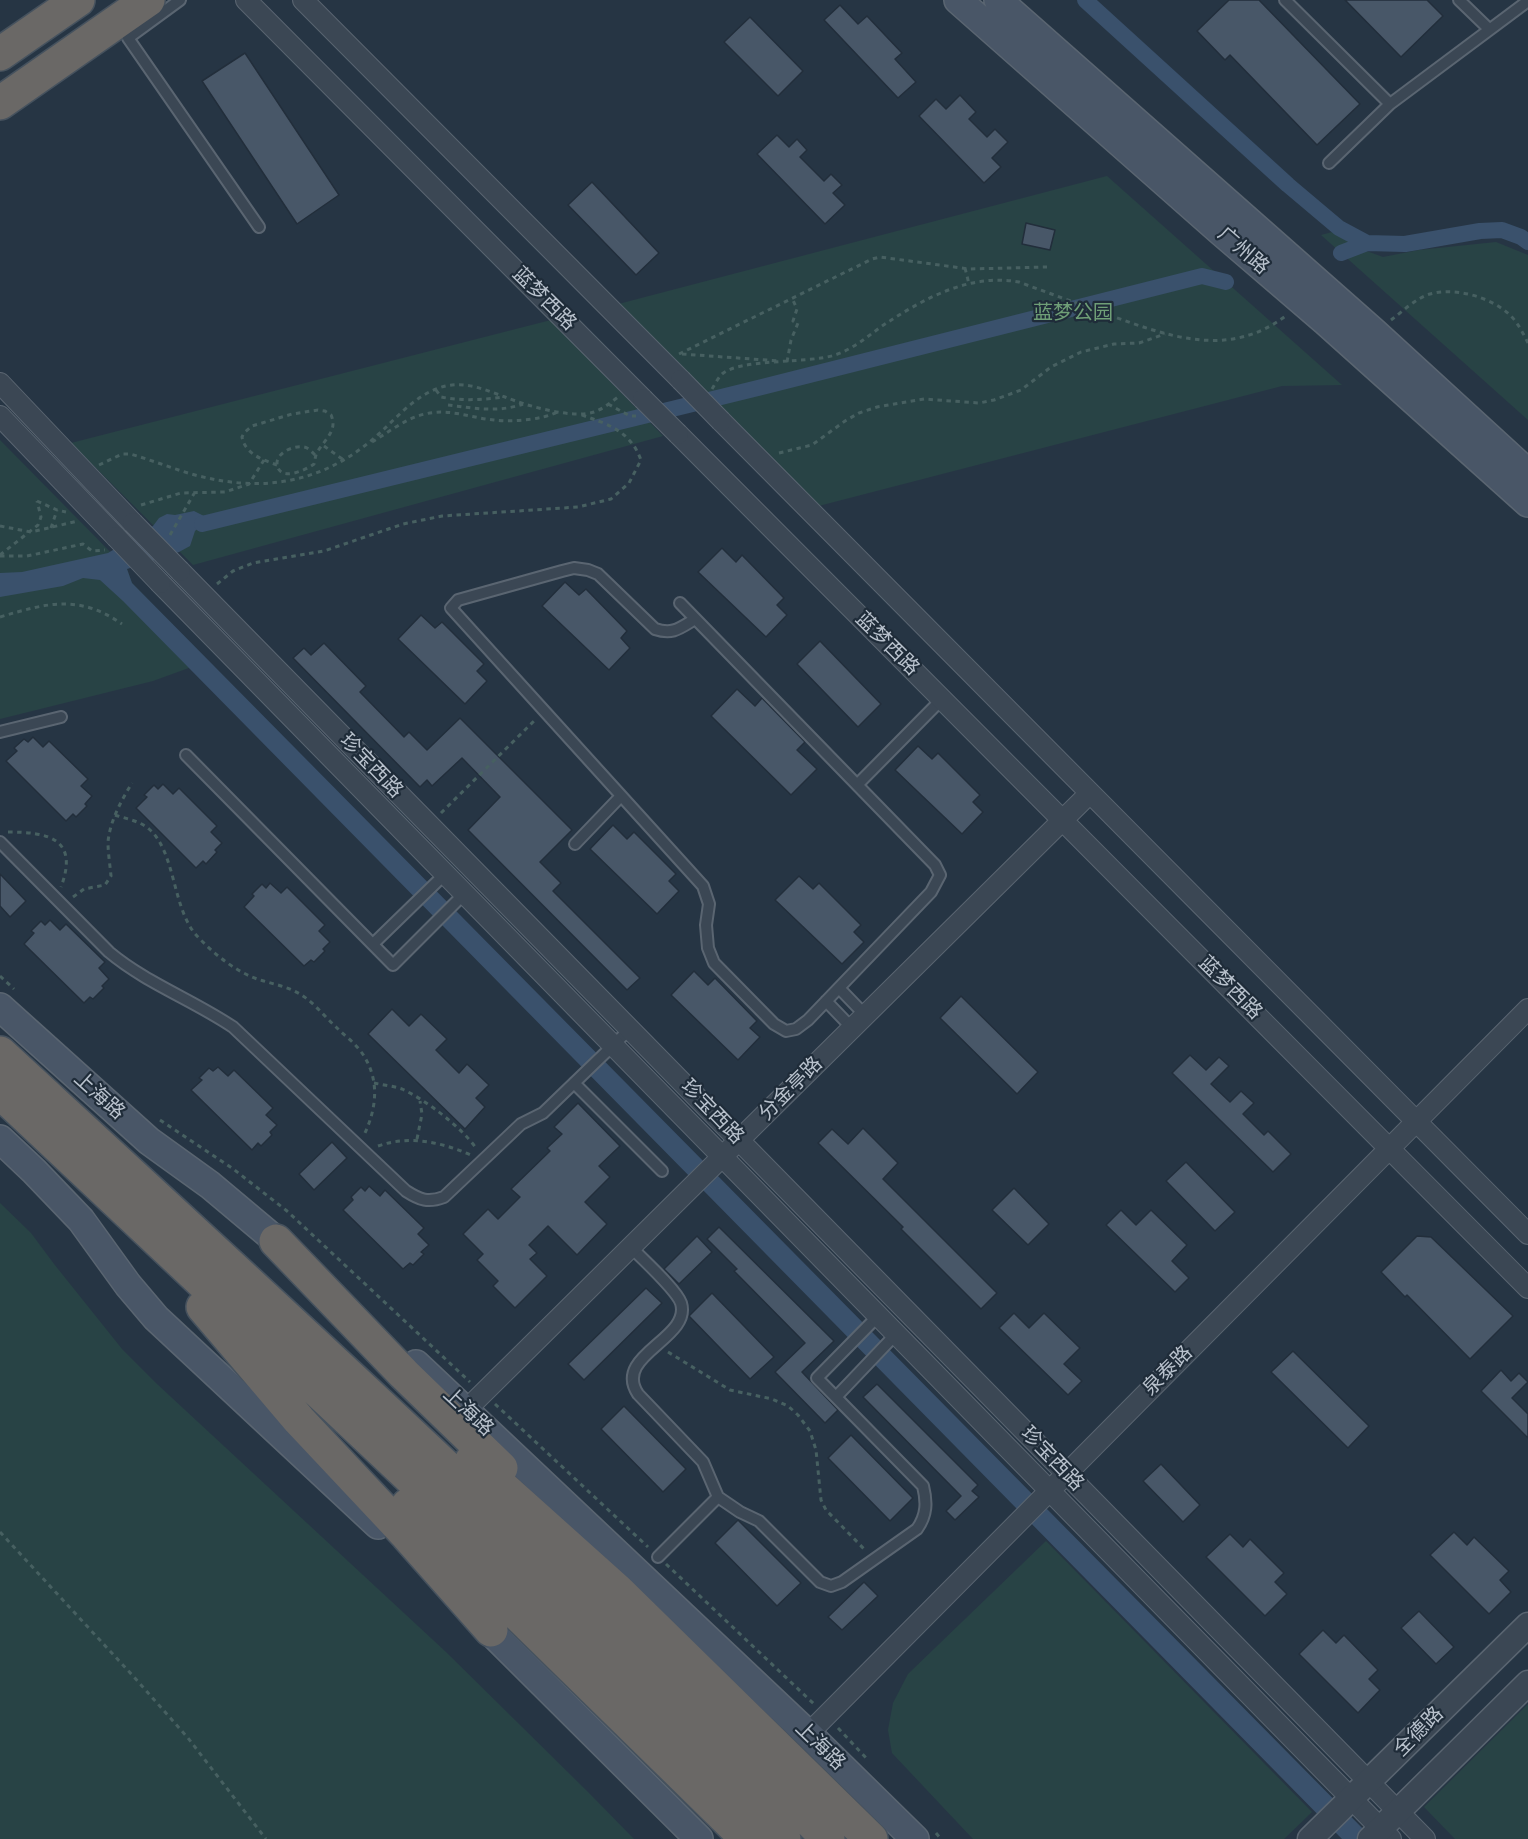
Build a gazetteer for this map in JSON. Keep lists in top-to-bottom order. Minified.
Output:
{"streets":{"highway":["上海路"],"main road":["广州路"],"street":["蓝梦西路","珍宝西路","分金亭路","泉泰路","全德路"]},"crossings":[["蓝梦西路","分金亭路"],["蓝梦西路","泉泰路"],["珍宝西路","分金亭路"],["珍宝西路","泉泰路"],["珍宝西路","全德路"],["分金亭路","上海路"],["上海路","泉泰路"]],"parks":["蓝梦公园"]}
